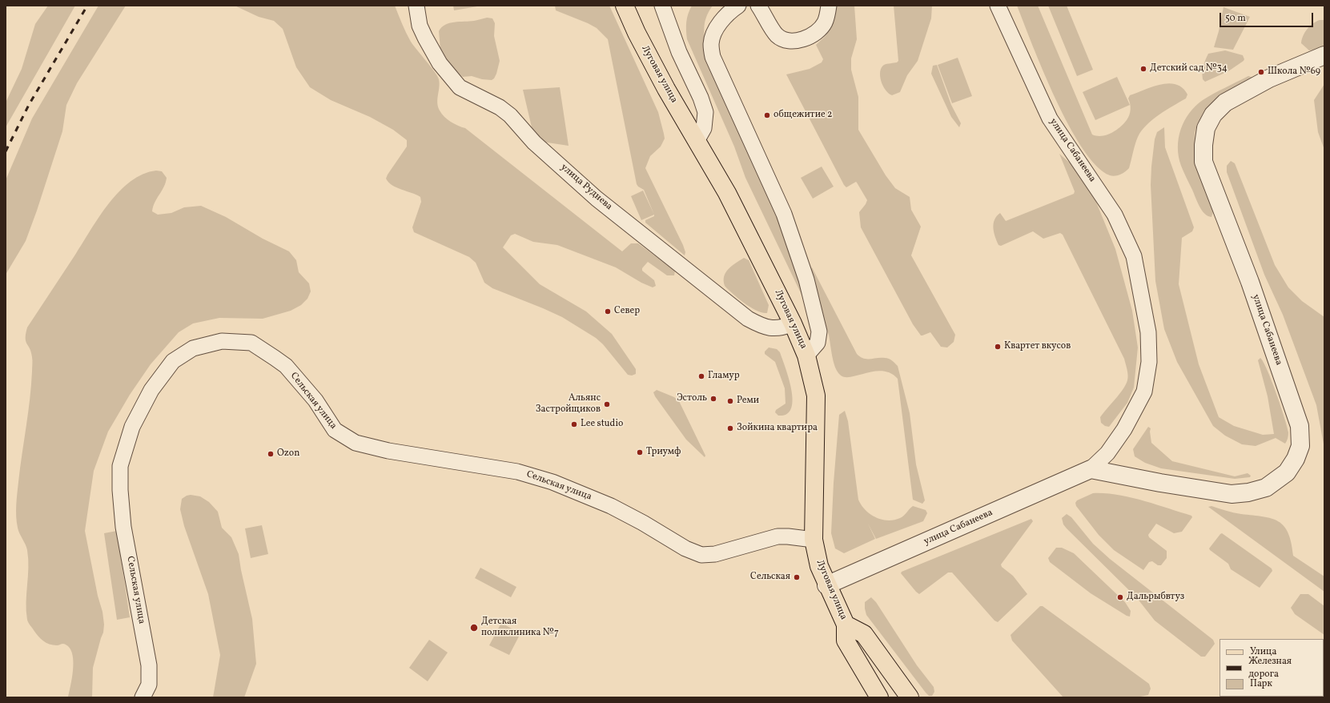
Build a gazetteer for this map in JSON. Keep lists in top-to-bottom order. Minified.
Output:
{"streets":{"main road":["Луговая улица"],"street":["улица Сабанеева","улица Руднева","Сельская улица"]},"crossings":[["Луговая улица","улица Сабанеева"],["Луговая улица","улица Руднева"],["Луговая улица","Сельская улица"]],"places":["Детский сад №34","Школа №69","общежитие 2","Север","Квартет вкусов","Гламур","Эстоль","Реми","Альянс Застройщиков","Lee studio","Зойкина квартира","Триумф","Ozon","Сельская","Дальрыбвтуз","Детская поликлиника №7"],"legend":["Улица","Железная дорога","Парк"],"scale_bar":"50 m"}
